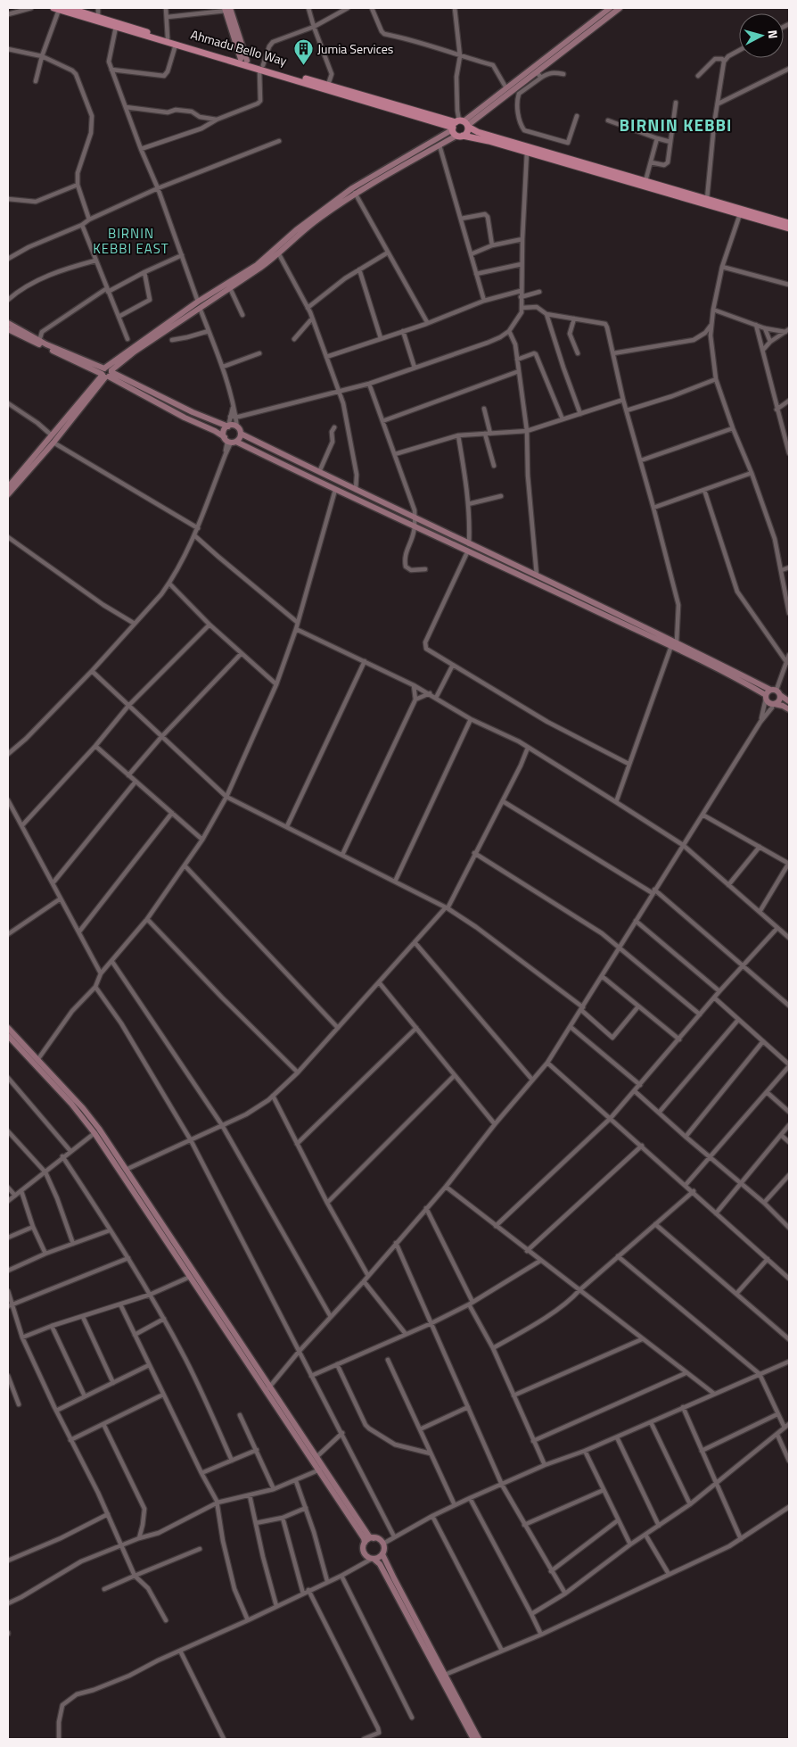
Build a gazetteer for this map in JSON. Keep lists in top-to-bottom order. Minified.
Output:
{"streets":{"main road":["Ahmadu Bello Way"]},"districts":["BIRNIN KEBBI","BIRNIN KEBBI EAST"],"places":{"building":["Jumia Services"]},"north":"right"}
